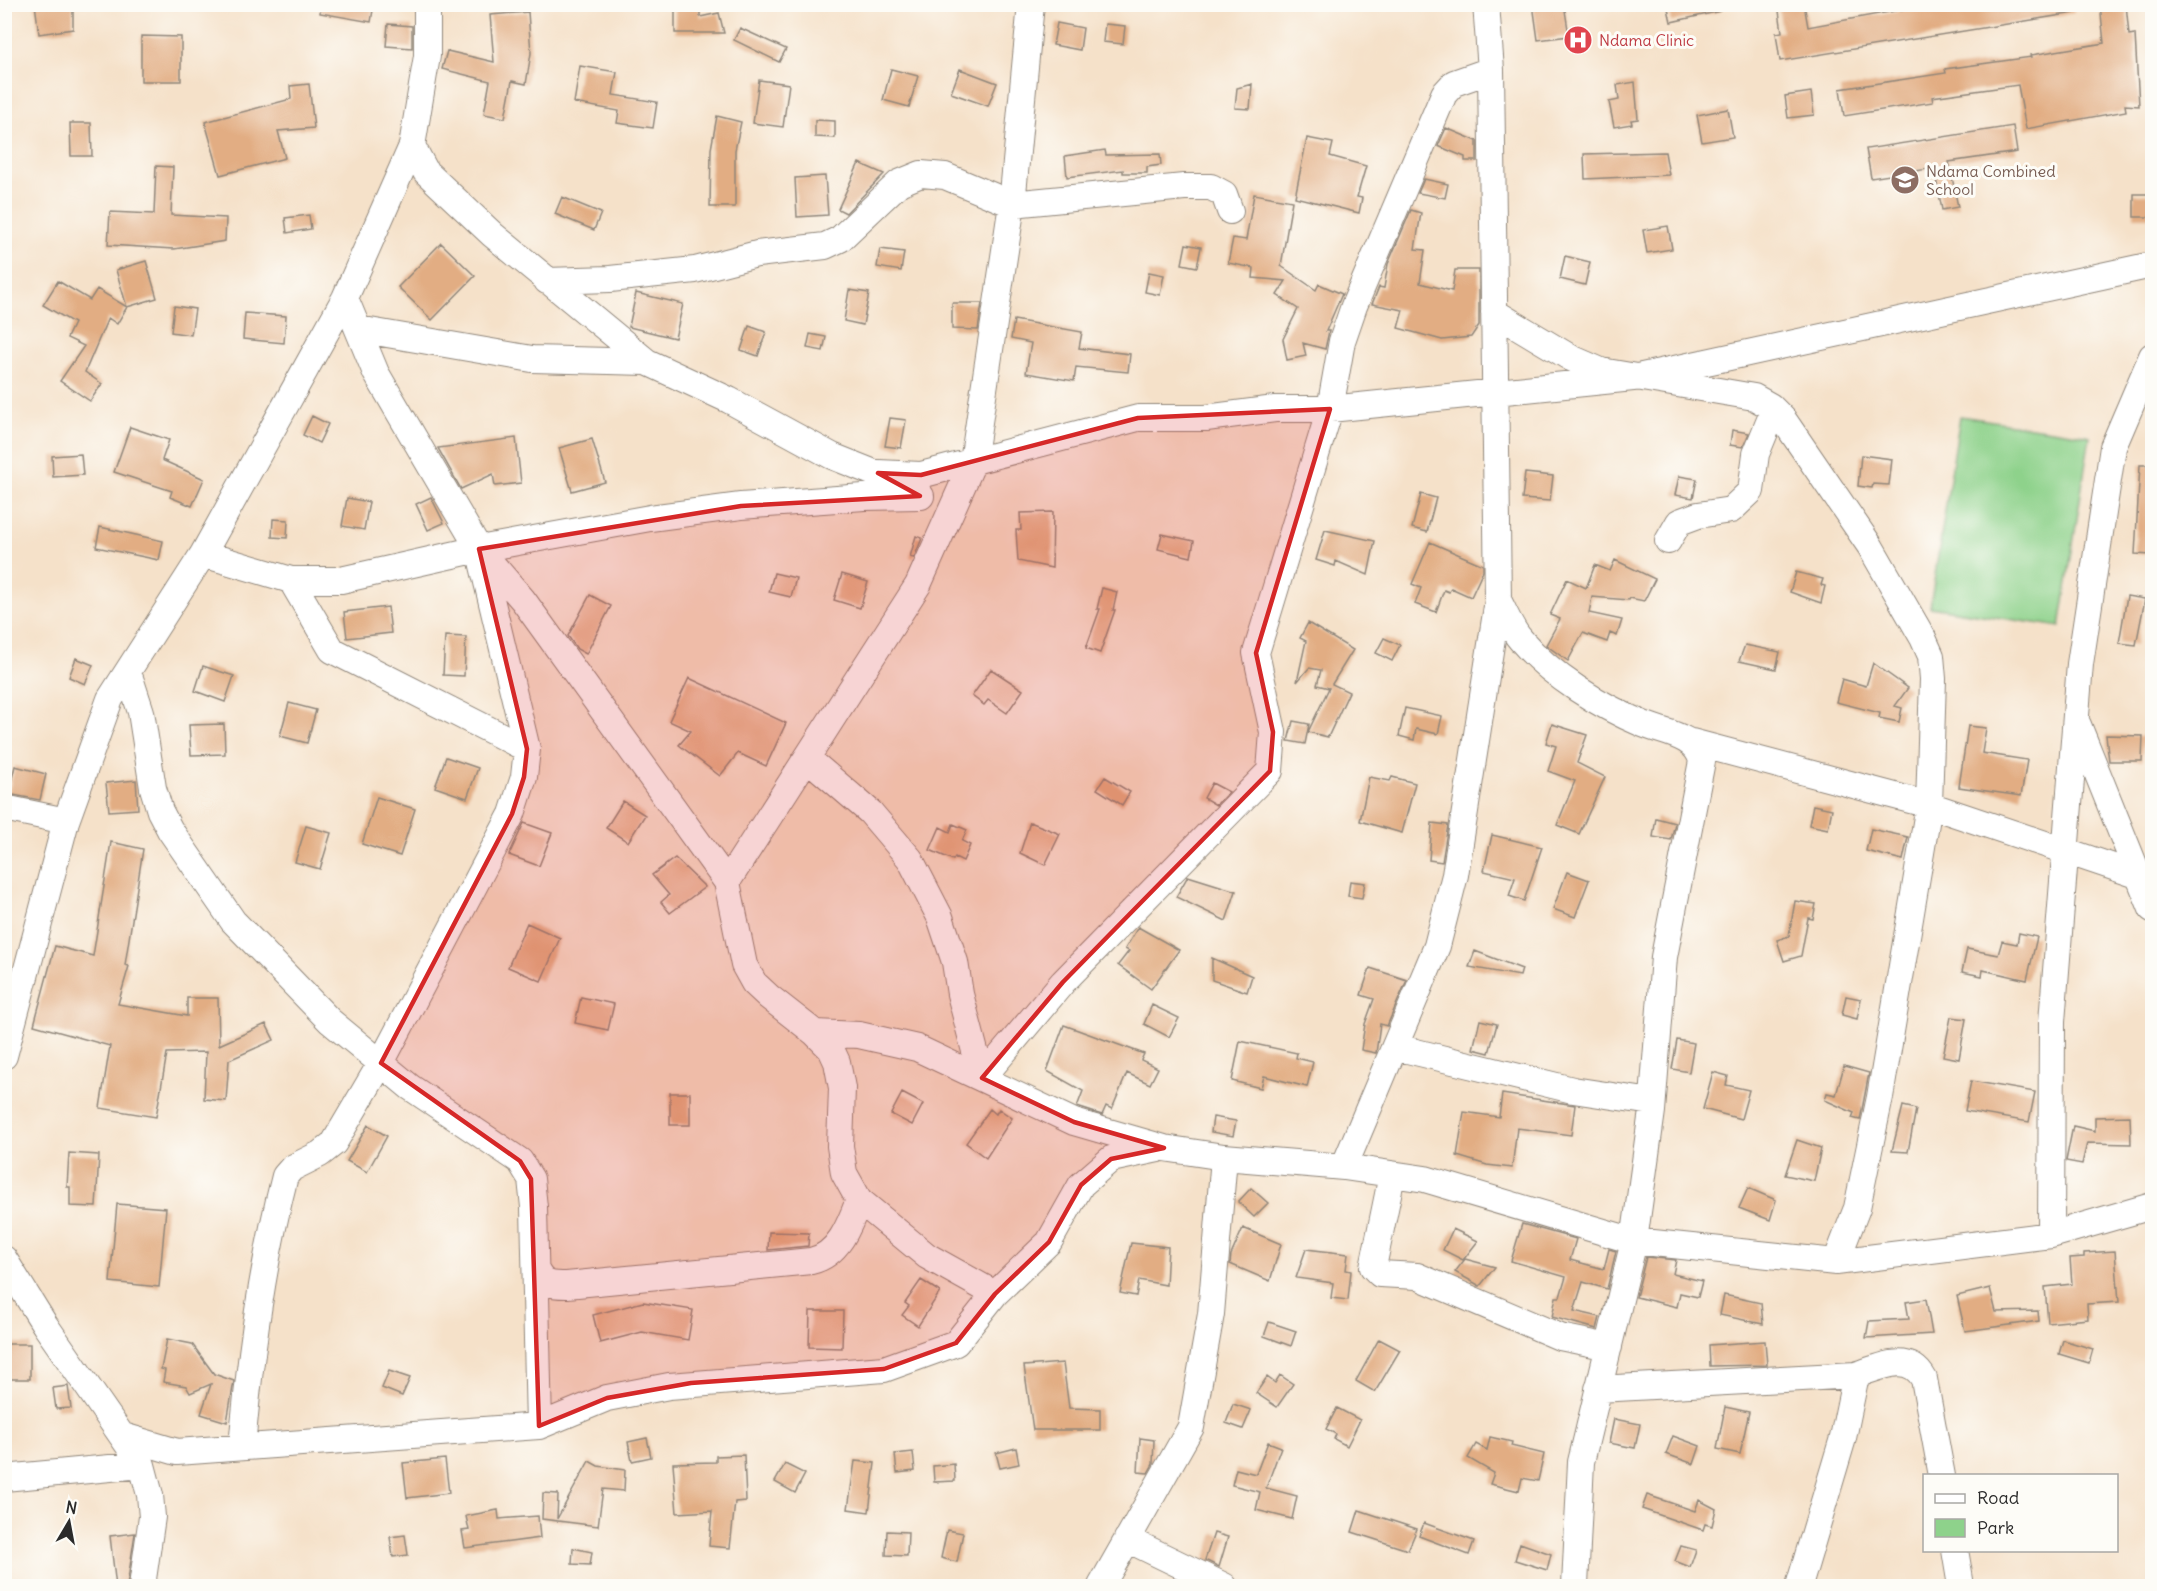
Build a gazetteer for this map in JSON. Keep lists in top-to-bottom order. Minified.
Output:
{"places":{"hospital":["Ndama Clinic"],"school or university":["Ndama Combined School"]},"legend":["Road","Park"],"north":"top"}
